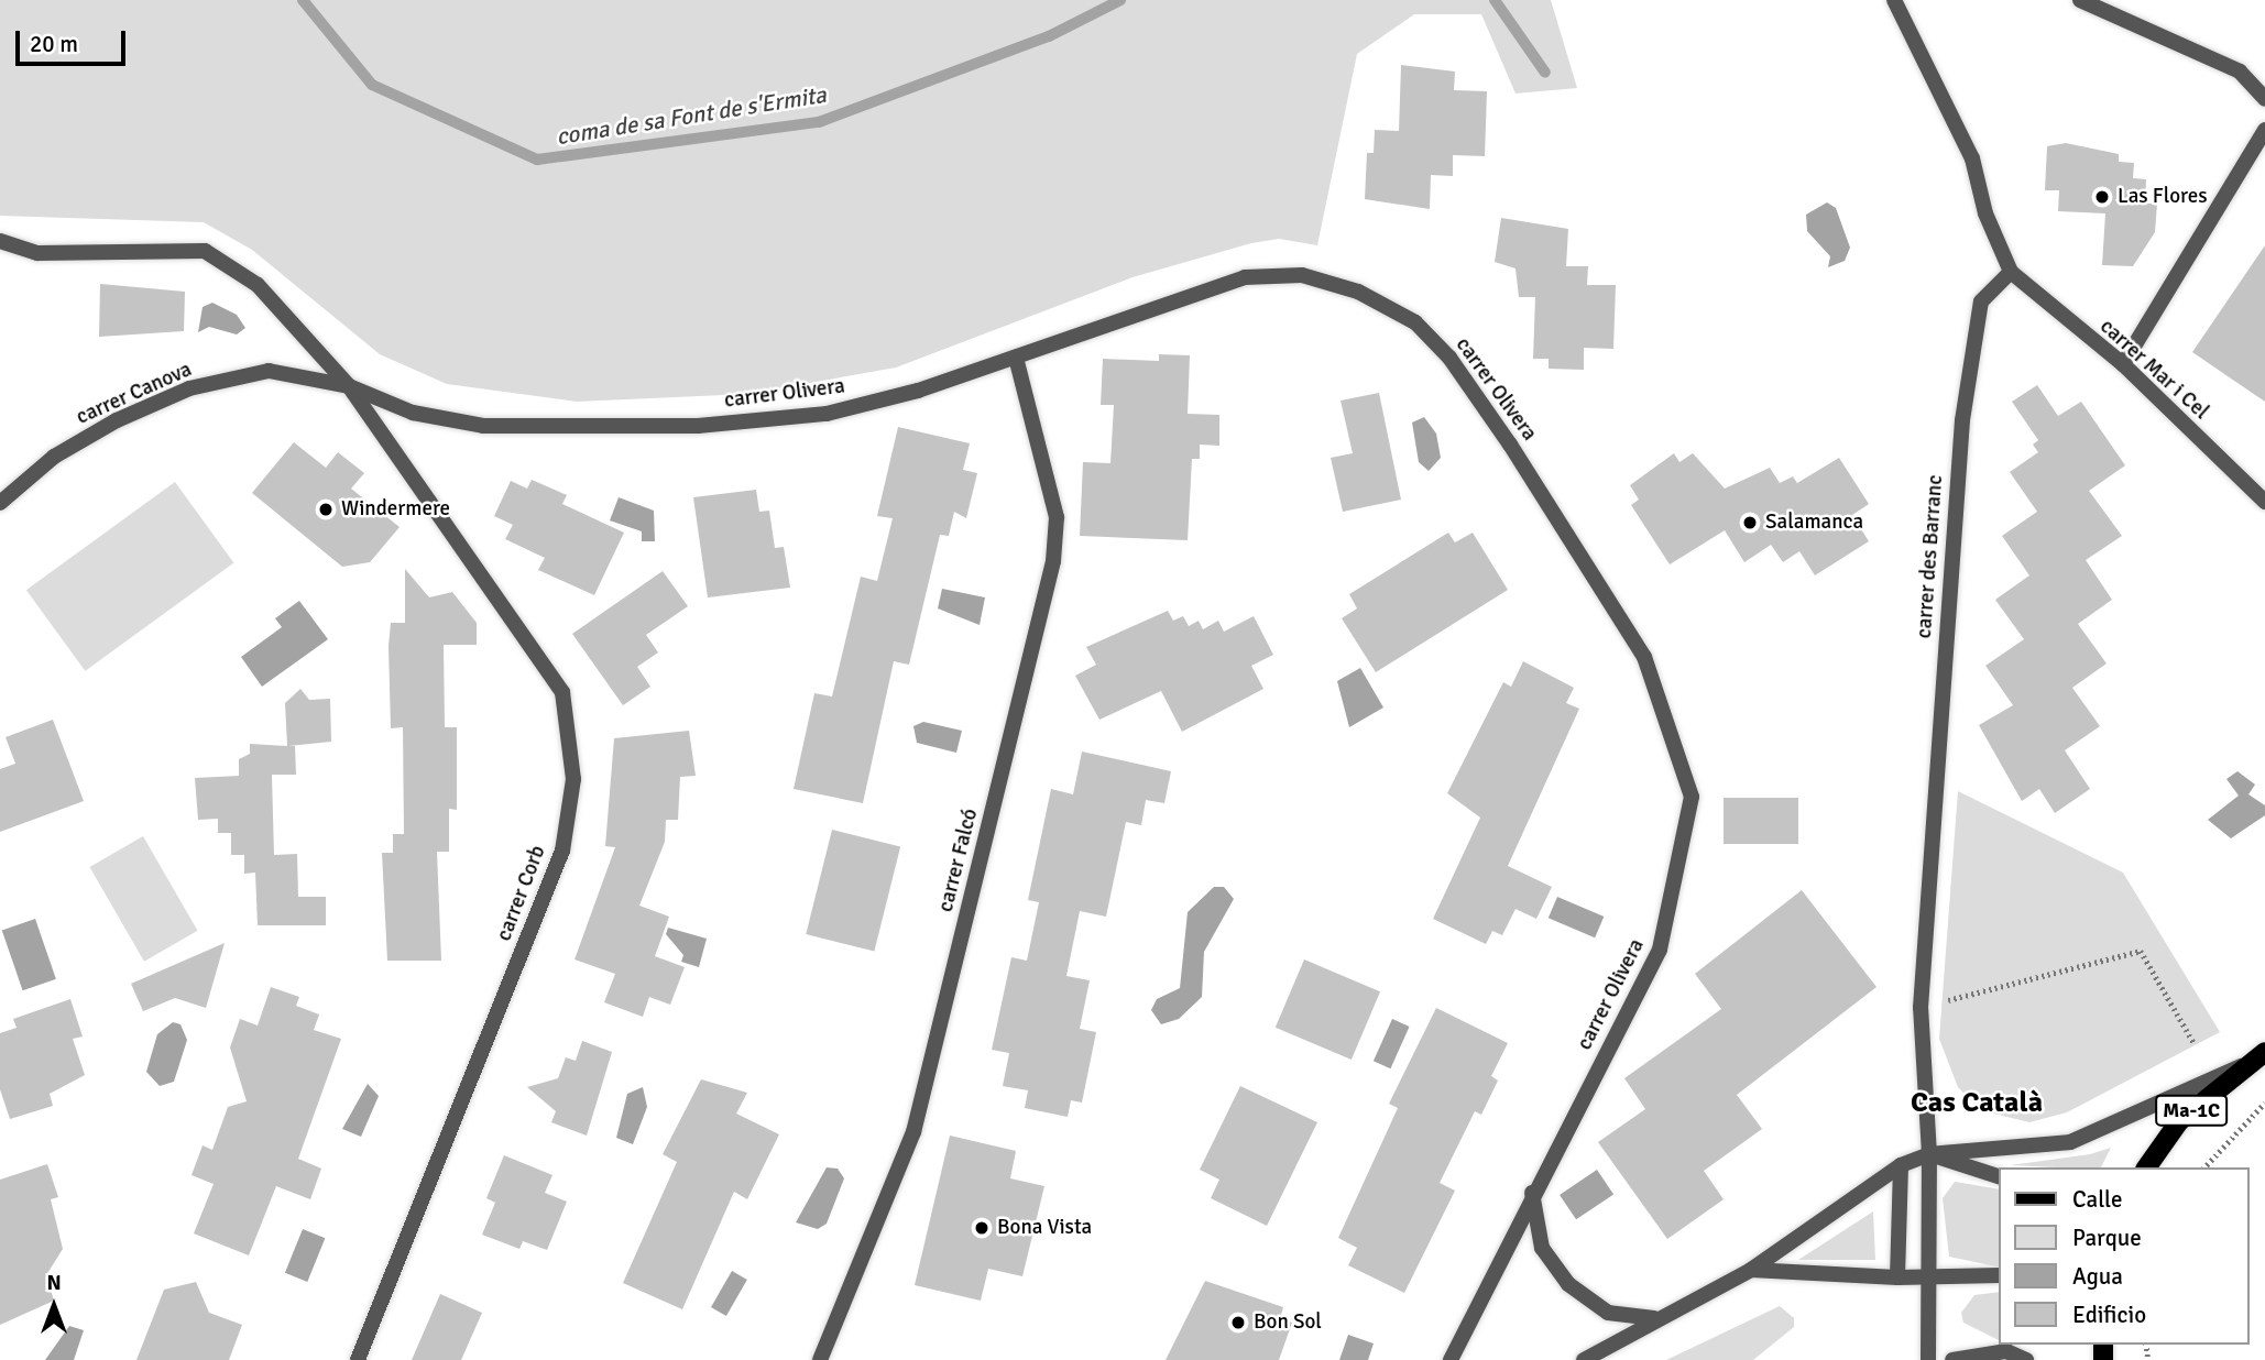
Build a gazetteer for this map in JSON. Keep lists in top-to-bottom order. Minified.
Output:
{"streets":{"main road":["Ma-1C"],"street":["carrer Mar i Cel","carrer Olivera","carrer Canova","carrer des Barranc","carrer Falcó","carrer Corb"]},"crossings":[["carrer Mar i Cel","carrer des Barranc"],["carrer Olivera","carrer Canova"],["carrer Olivera","carrer Falcó"],["carrer Olivera","carrer Corb"],["carrer Canova","carrer Corb"]],"districts":["Cas Català"],"water":["coma de sa Font de s'Ermita"],"places":["Las Flores","Windermere","Salamanca","Bona Vista","Bon Sol"],"legend":["Calle","Parque","Agua","Edificio"],"scale_bar":"20 m","north":"top"}
